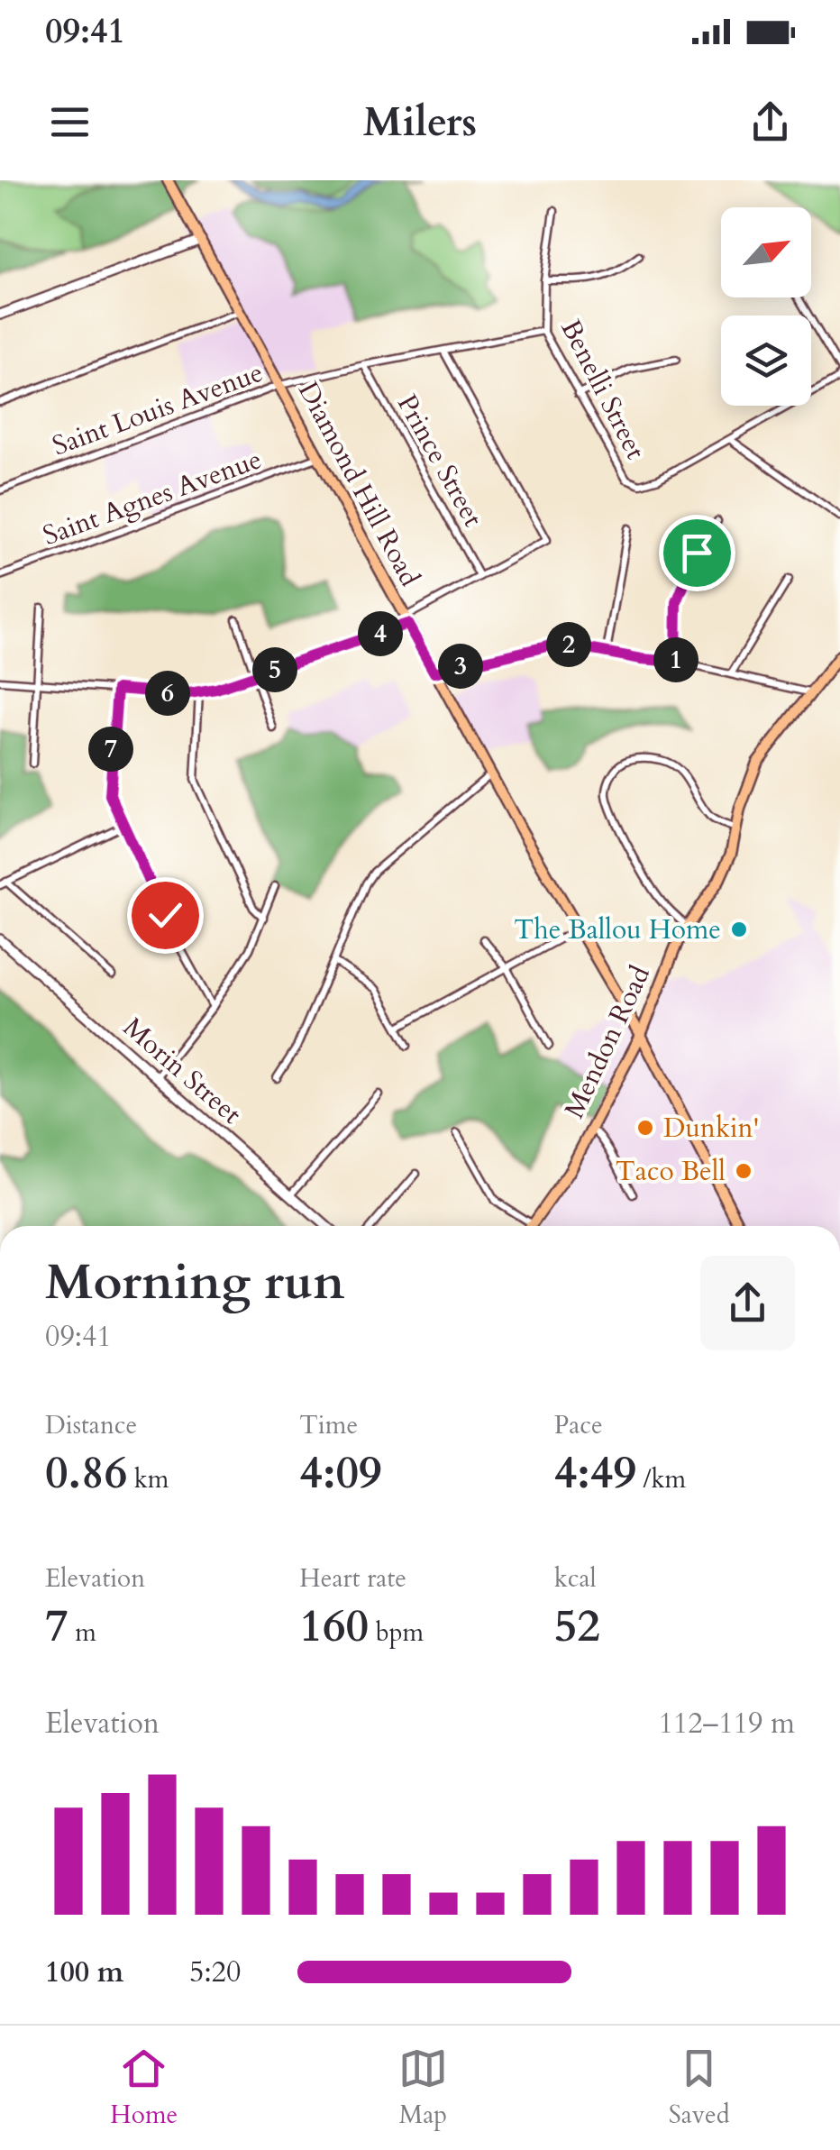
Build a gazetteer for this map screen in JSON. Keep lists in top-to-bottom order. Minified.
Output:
{"streets":{"main road":["Diamond Hill Road","Mendon Road"],"street":["Benelli Street","Saint Louis Avenue","Prince Street","Saint Agnes Avenue","Morin Street"]},"crossings":[["Benelli Street","Saint Louis Avenue"],["Saint Louis Avenue","Prince Street"],["Saint Louis Avenue","Diamond Hill Road"],["Diamond Hill Road","Saint Agnes Avenue"],["Diamond Hill Road","Mendon Road"]],"places":["The Ballou Home","Dunkin'","Taco Bell"],"north":"top right","page":{"status":"09:41","header":"Milers","pins":["4","2","1","3","5","6","7"],"heading":["Morning run","09:41"],"stats":[["Distance","0.86 km"],["Time","4:09"],["Pace","4:49 /km"],["Elevation","7 m"],["Heart rate","160 bpm"],["kcal","52"]],"chart":["Elevation","112–119 m"],"list":[{"name":"100 m","note":"5:20"}],"tabs":["Home","Map","Saved"]}}
